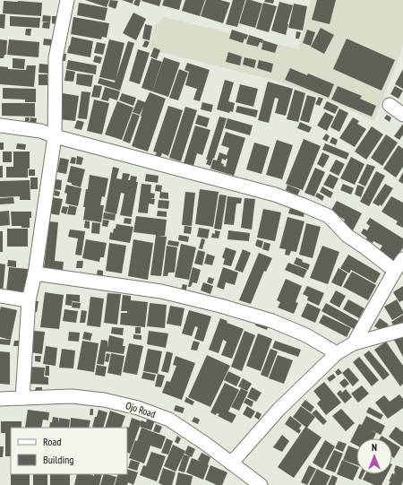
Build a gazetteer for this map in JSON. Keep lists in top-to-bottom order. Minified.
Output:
{"streets":{"street":["Ojo Road"]},"legend":["Road","Building"],"north":"top"}
